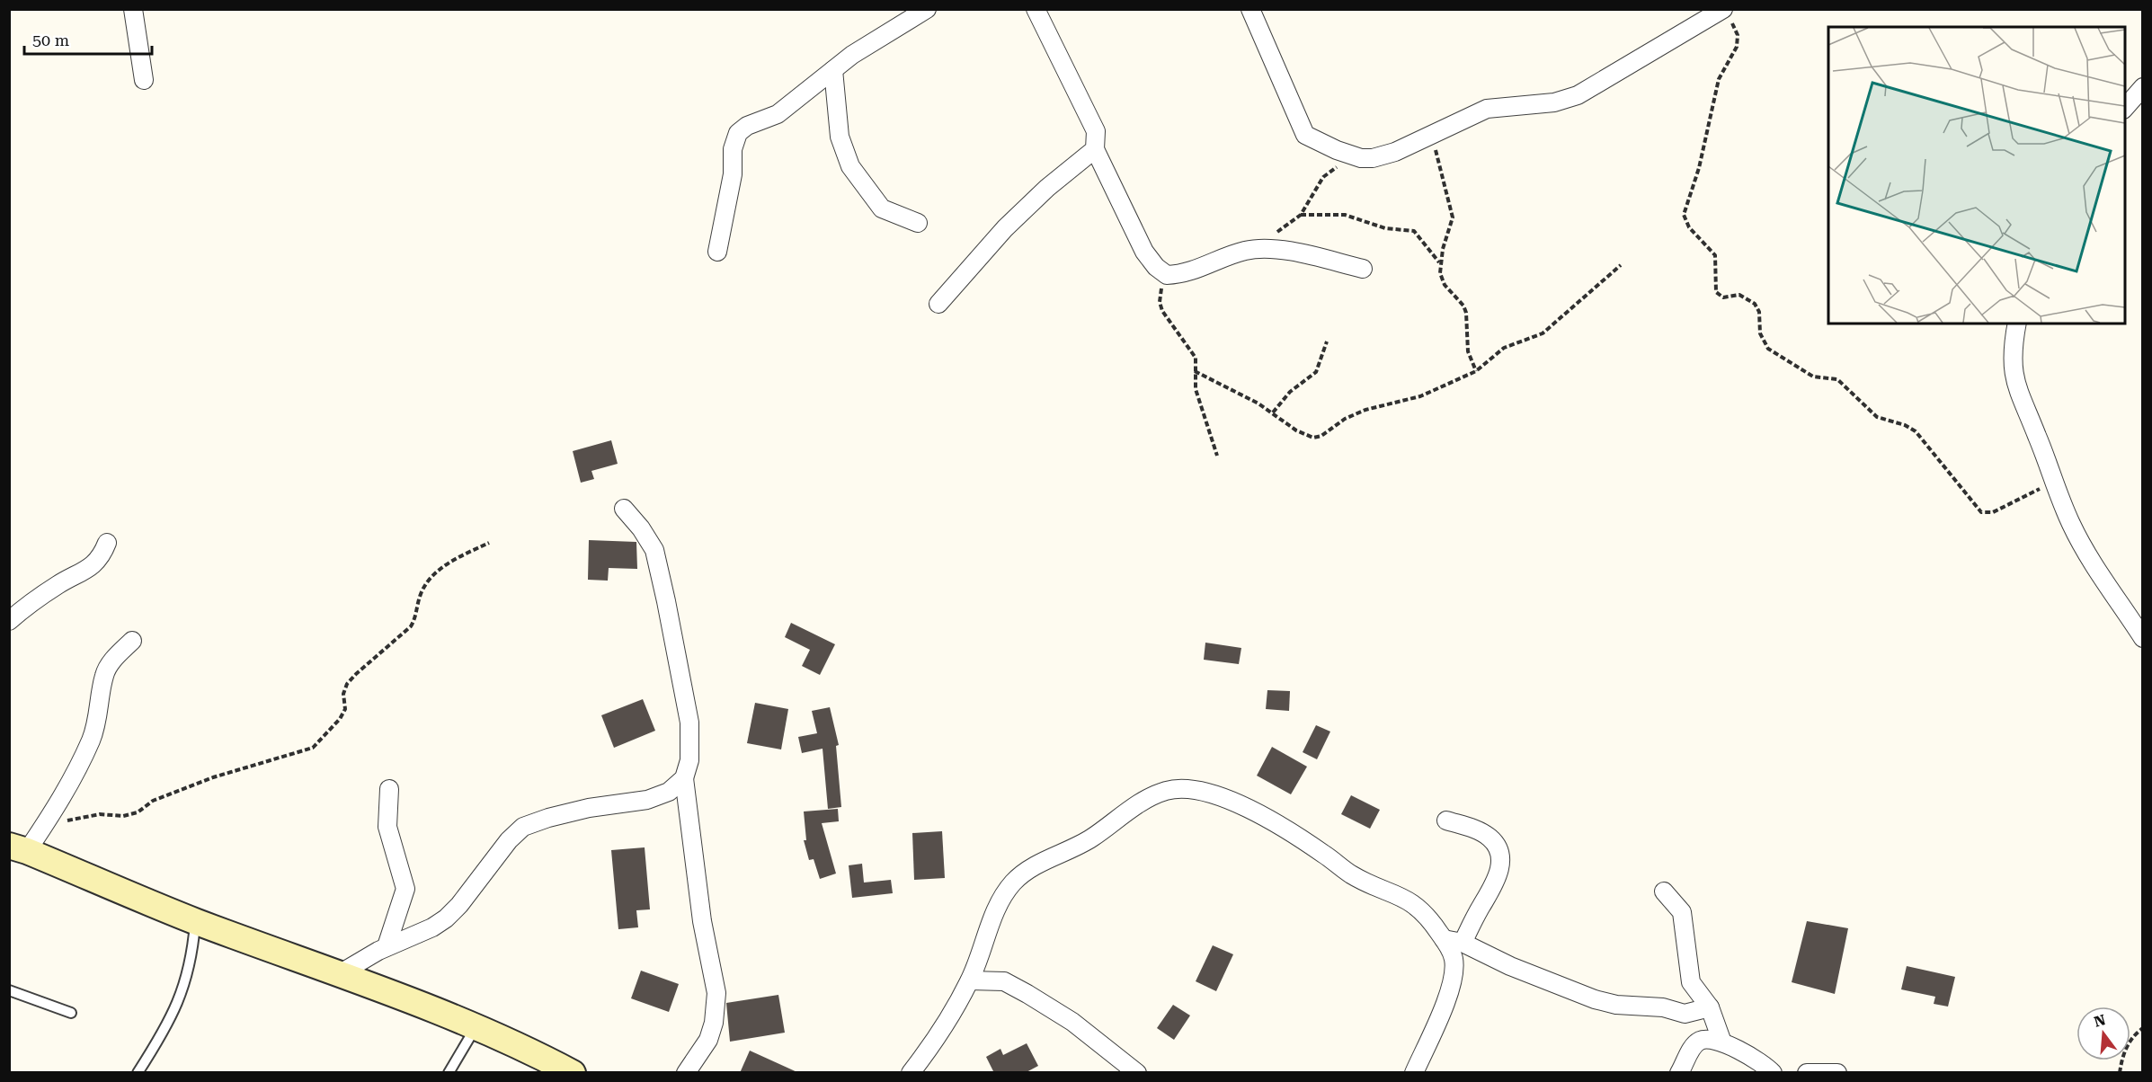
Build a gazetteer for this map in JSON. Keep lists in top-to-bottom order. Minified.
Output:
{"scale_bar":"50 m","north":"top"}
